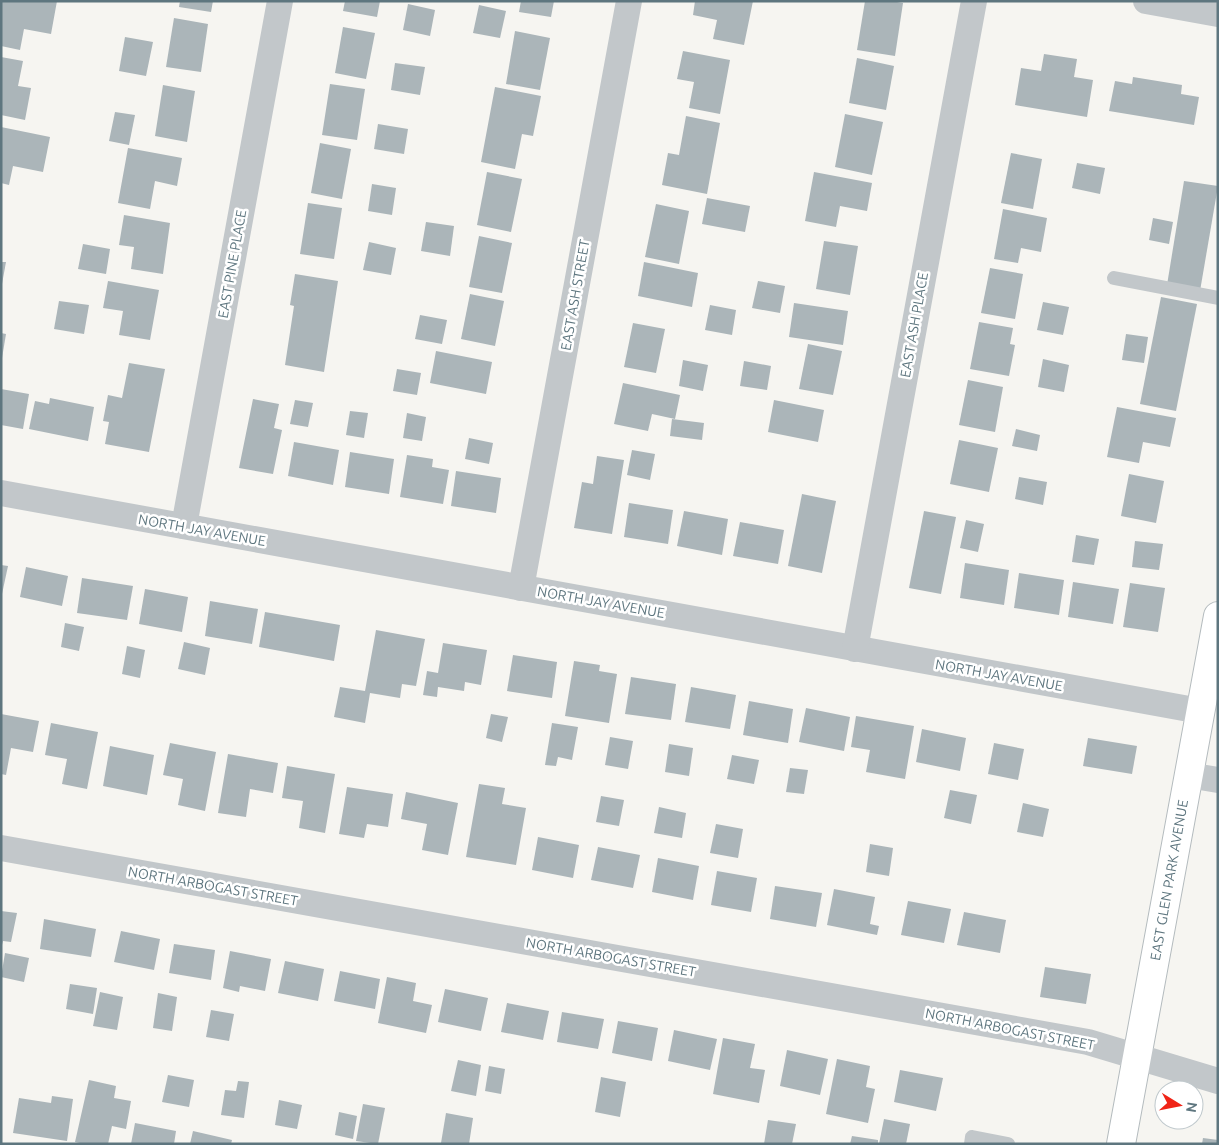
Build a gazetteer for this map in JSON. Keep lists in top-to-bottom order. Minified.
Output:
{"streets":{"main road":["EAST GLEN PARK AVENUE"],"street":["EAST PINE PLACE","EAST ASH STREET","EAST ASH PLACE","NORTH JAY AVENUE","NORTH ARBOGAST STREET"]},"crossings":[["EAST PINE PLACE","NORTH JAY AVENUE"],["EAST ASH STREET","NORTH JAY AVENUE"],["EAST ASH PLACE","NORTH JAY AVENUE"],["NORTH JAY AVENUE","EAST GLEN PARK AVENUE"],["EAST GLEN PARK AVENUE","NORTH ARBOGAST STREET"]],"north":"right"}
